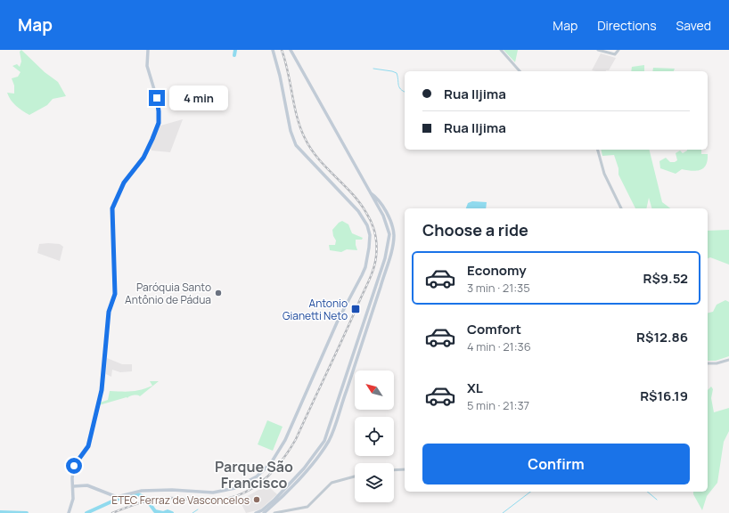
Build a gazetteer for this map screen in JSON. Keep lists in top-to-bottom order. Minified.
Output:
{"districts":["Parque São Francisco"],"places":{"other":["Paróquia Santo Antônio de Pádua","ETEC Ferraz de Vasconcelos"],"transit":["Antonio Gianetti Neto"]},"north":"top left","page":{"header":"Map","nav":["Map","Directions","Saved"],"banner":["Rua Iljima","Rua Iljima"],"bubble":"4 min","heading":"Choose a ride","list":[{"name":"Economy","note":"3 min · 21:35","value":"R$9.52"},{"name":"Comfort","note":"4 min · 21:36","value":"R$12.86"},{"name":"XL","note":"5 min · 21:37","value":"R$16.19"}],"buttons":"Confirm"}}
